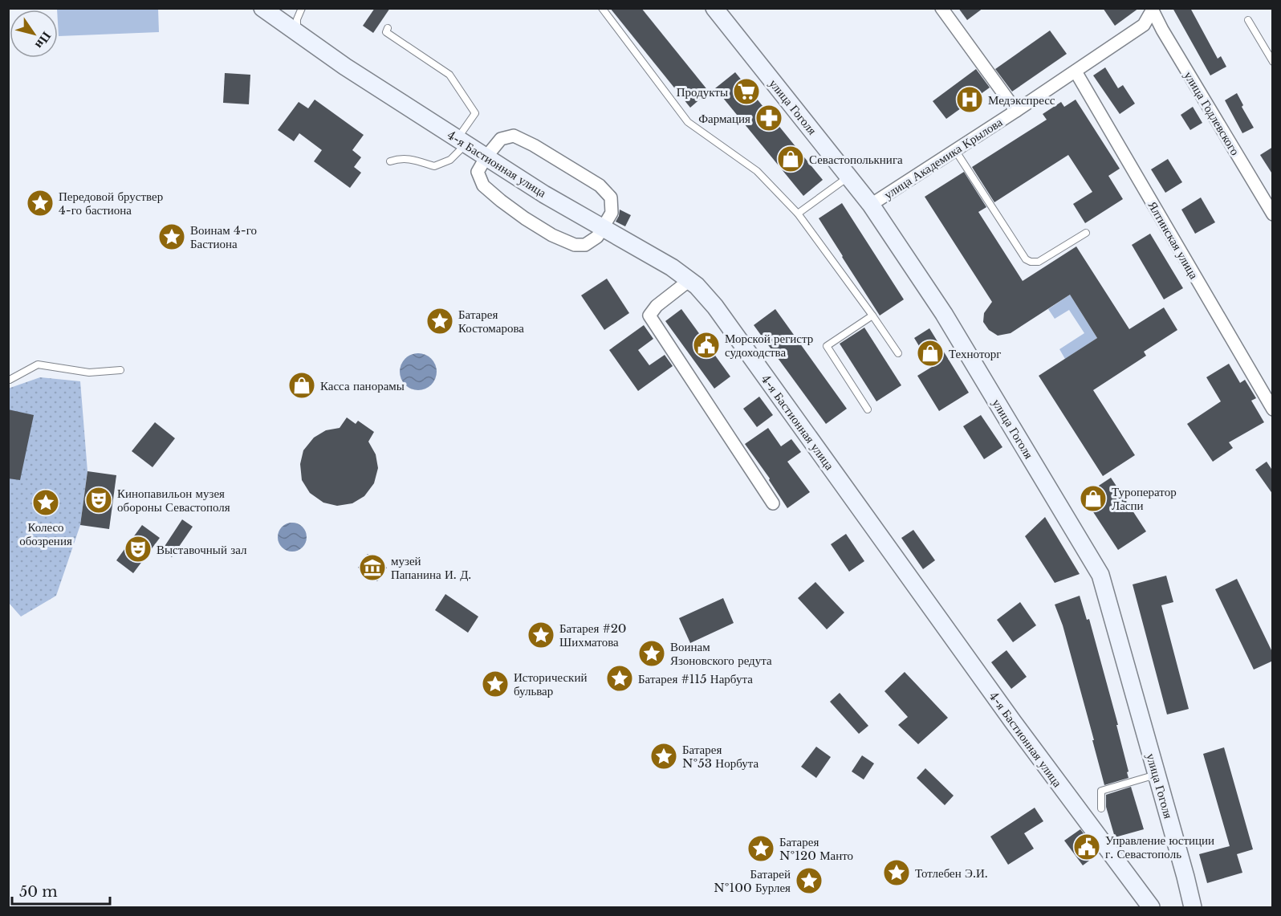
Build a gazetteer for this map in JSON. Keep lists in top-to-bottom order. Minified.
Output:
{"streets":{"main road":["улица Гоголя","4-я Бастионная улица"],"street":["улица Годлевского","улица Академика Крылова","Ялтинская улица"]},"crossings":[["улица Гоголя","улица Академика Крылова"],["улица Годлевского","улица Академика Крылова"],["улица Академика Крылова","Ялтинская улица"]],"places":{"supermarket":["Продукты"],"hospital":["Медэкспресс"],"pharmacy":["Фармация"],"shop":["Севастополькнига","Техноторг","Касса панорамы","Туроператор Ласпи"],"place":["Передовой бруствер 4-го бастиона","Воинам 4-го Бастиона","Батарея Костомарова","Колесо обозрения","Батарея #20 Шихматова","Воинам Язоновского редута","Батарея #115 Нарбута","Исторический бульвар","Батарея №53 Норбута","Батарея №120 Манто","Тотлебен Э.И.","Батарей №100 Бурлея"],"public building":["Морской регистр судоходства","Управление юстиции г. Севастополь"],"theatre":["Кинопавильон музея обороны Севастополя","Выставочный зал"],"museum":["музей Папанина И. Д."]},"scale_bar":"50 m","north":"bottom right"}
